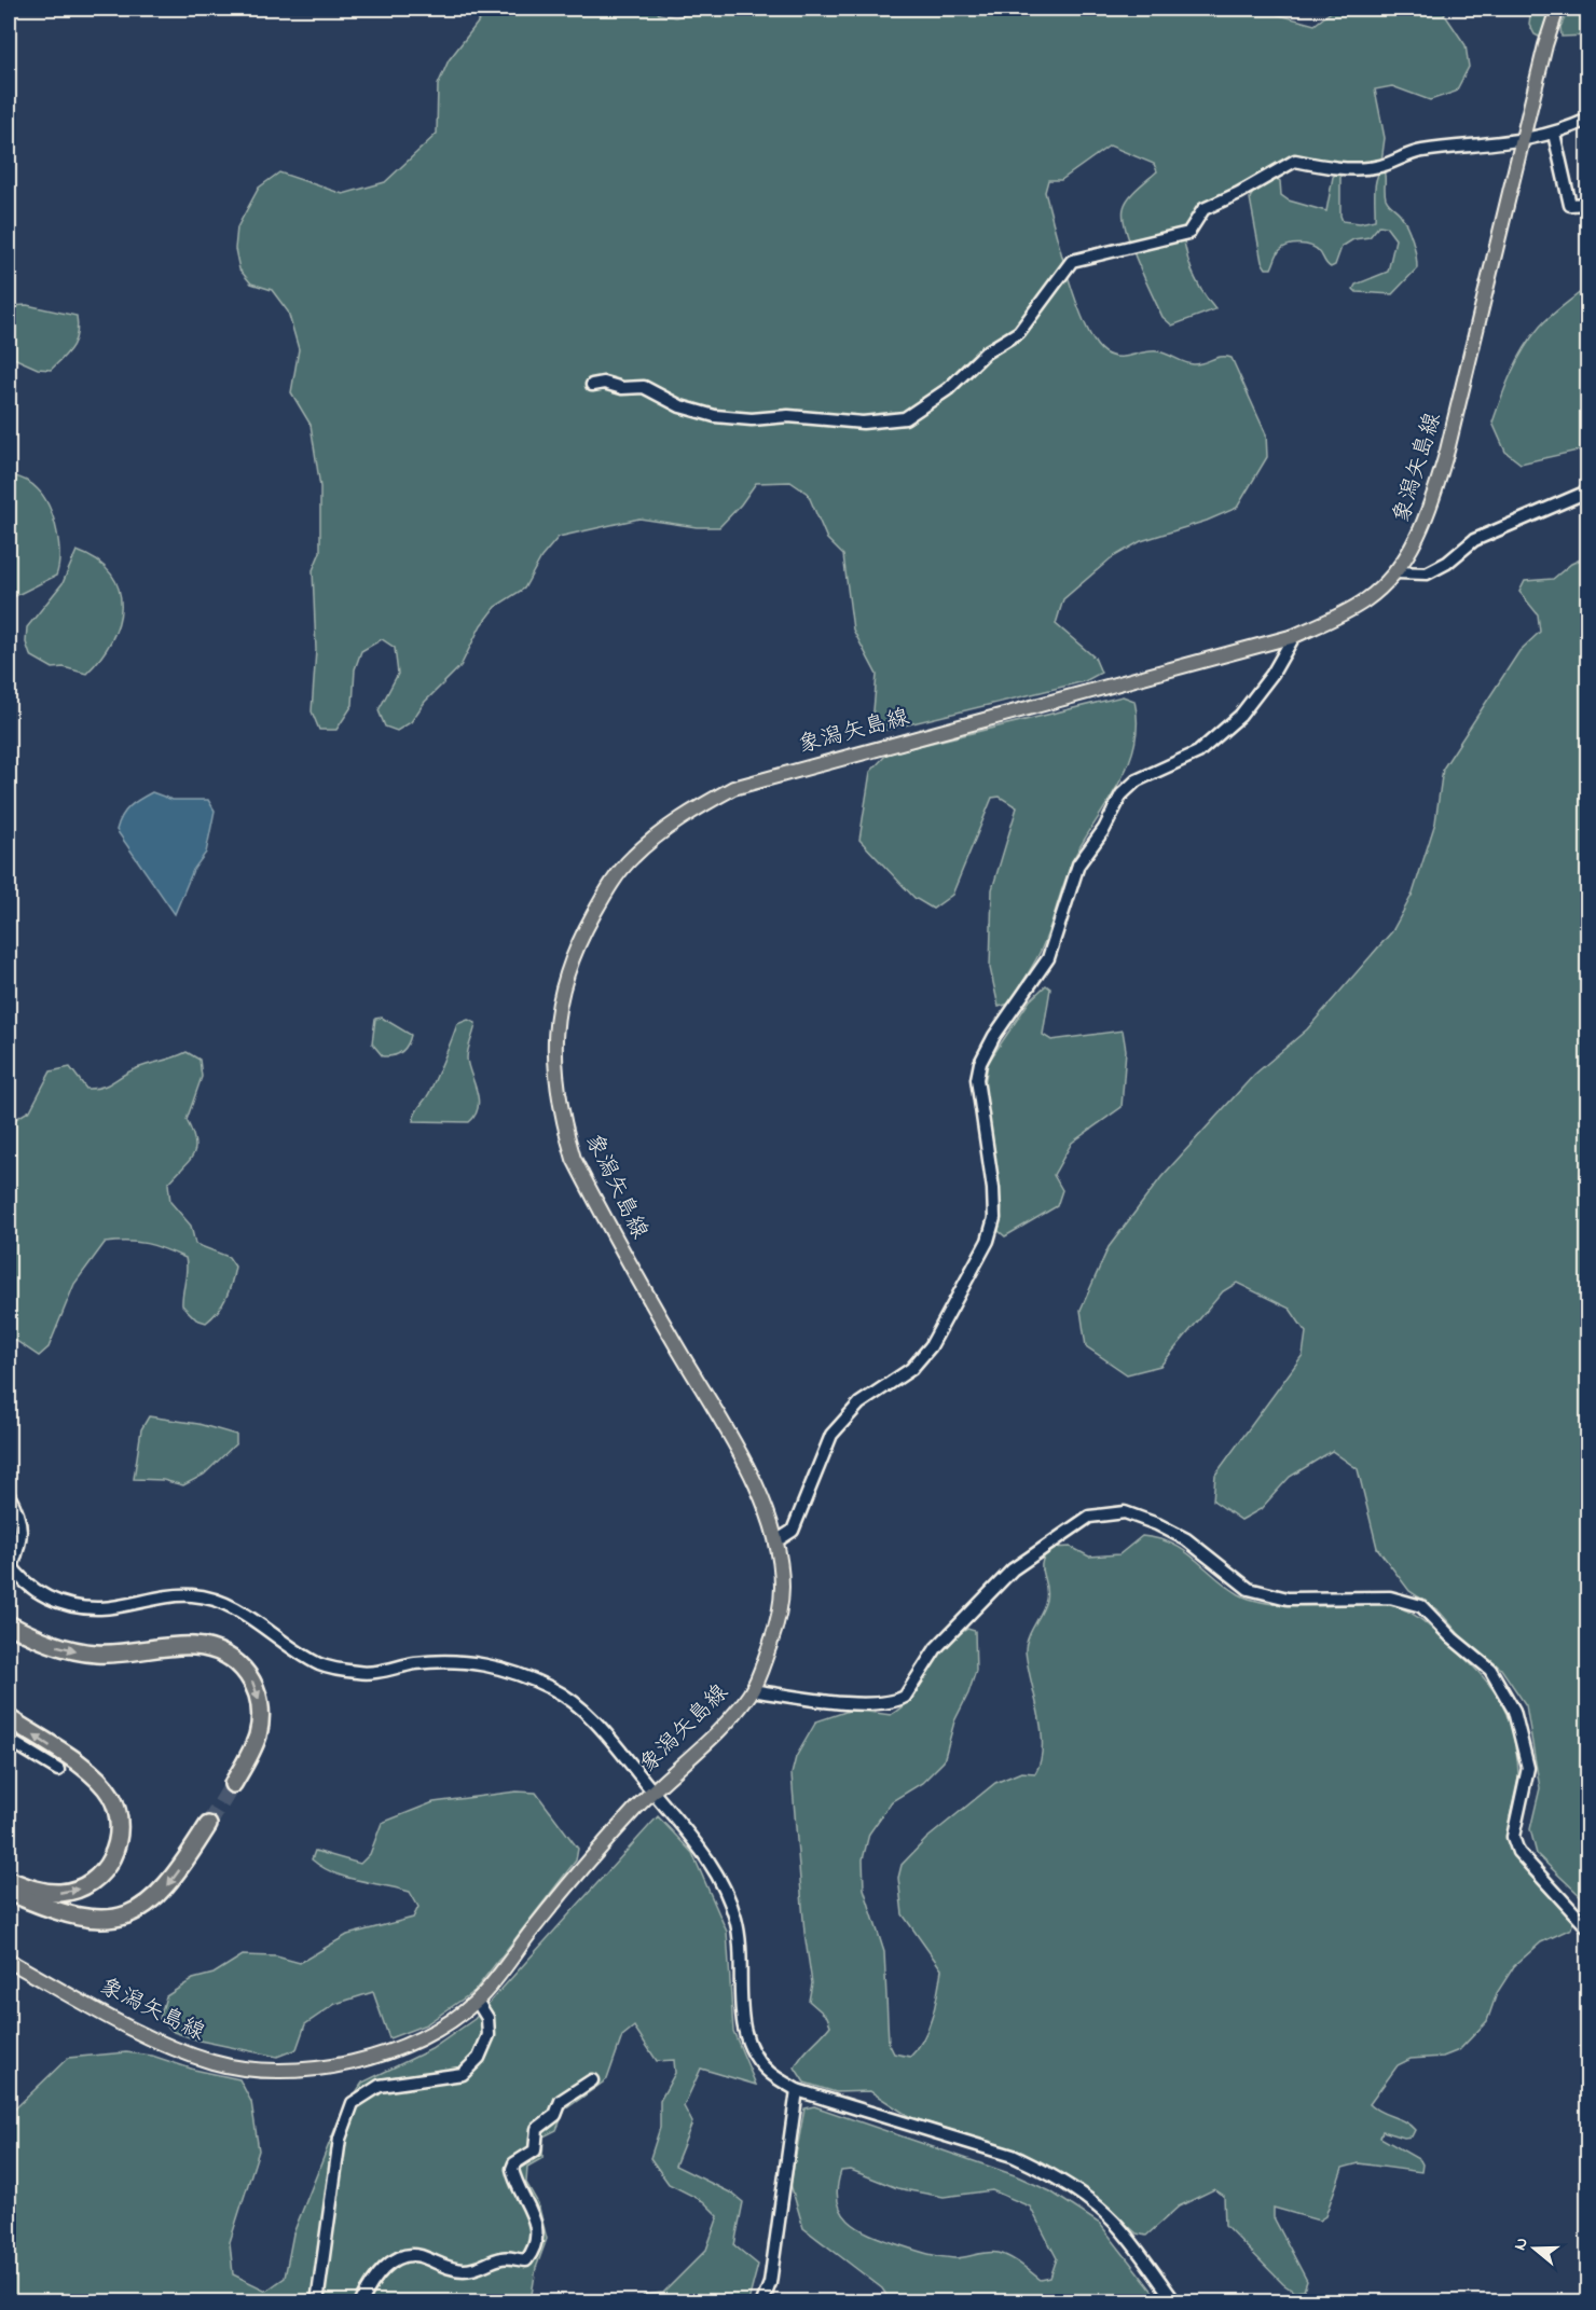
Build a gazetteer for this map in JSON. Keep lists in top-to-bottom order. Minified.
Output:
{"streets":{"main road":["象潟矢島線"]},"north":"left"}
